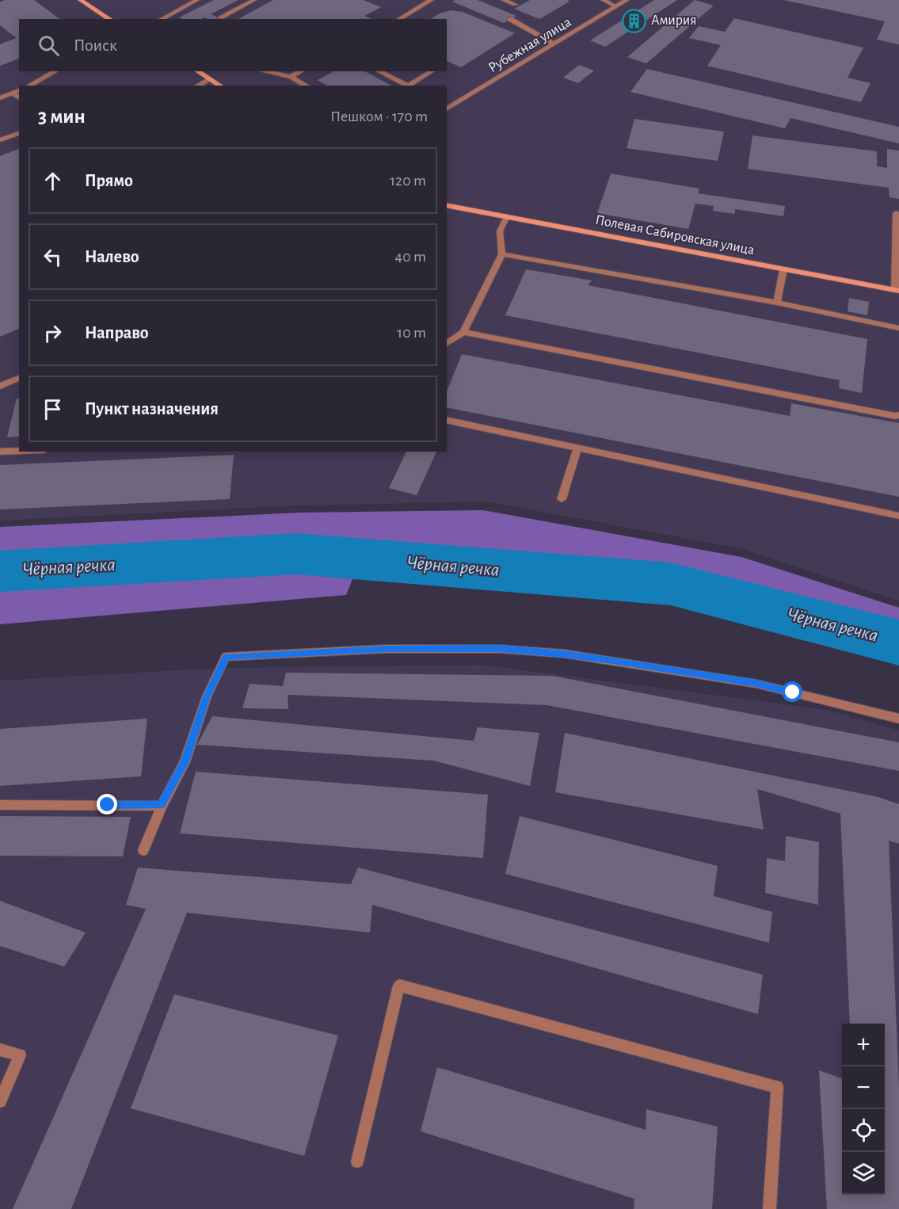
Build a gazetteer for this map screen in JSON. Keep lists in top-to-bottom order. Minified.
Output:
{"streets":{"street":["Рубежная улица","Полевая Сабировская улица"]},"water":["Чёрная речка"],"places":{"building":["Амирия"]},"page":{"search":"Поиск","heading":["3 мин","Пешком · 170 m"],"list":[["Прямо","120 m"],["Налево","40 m"],["Направо","10 m"],"Пункт назначения"],"map_buttons":["+","−"]}}
